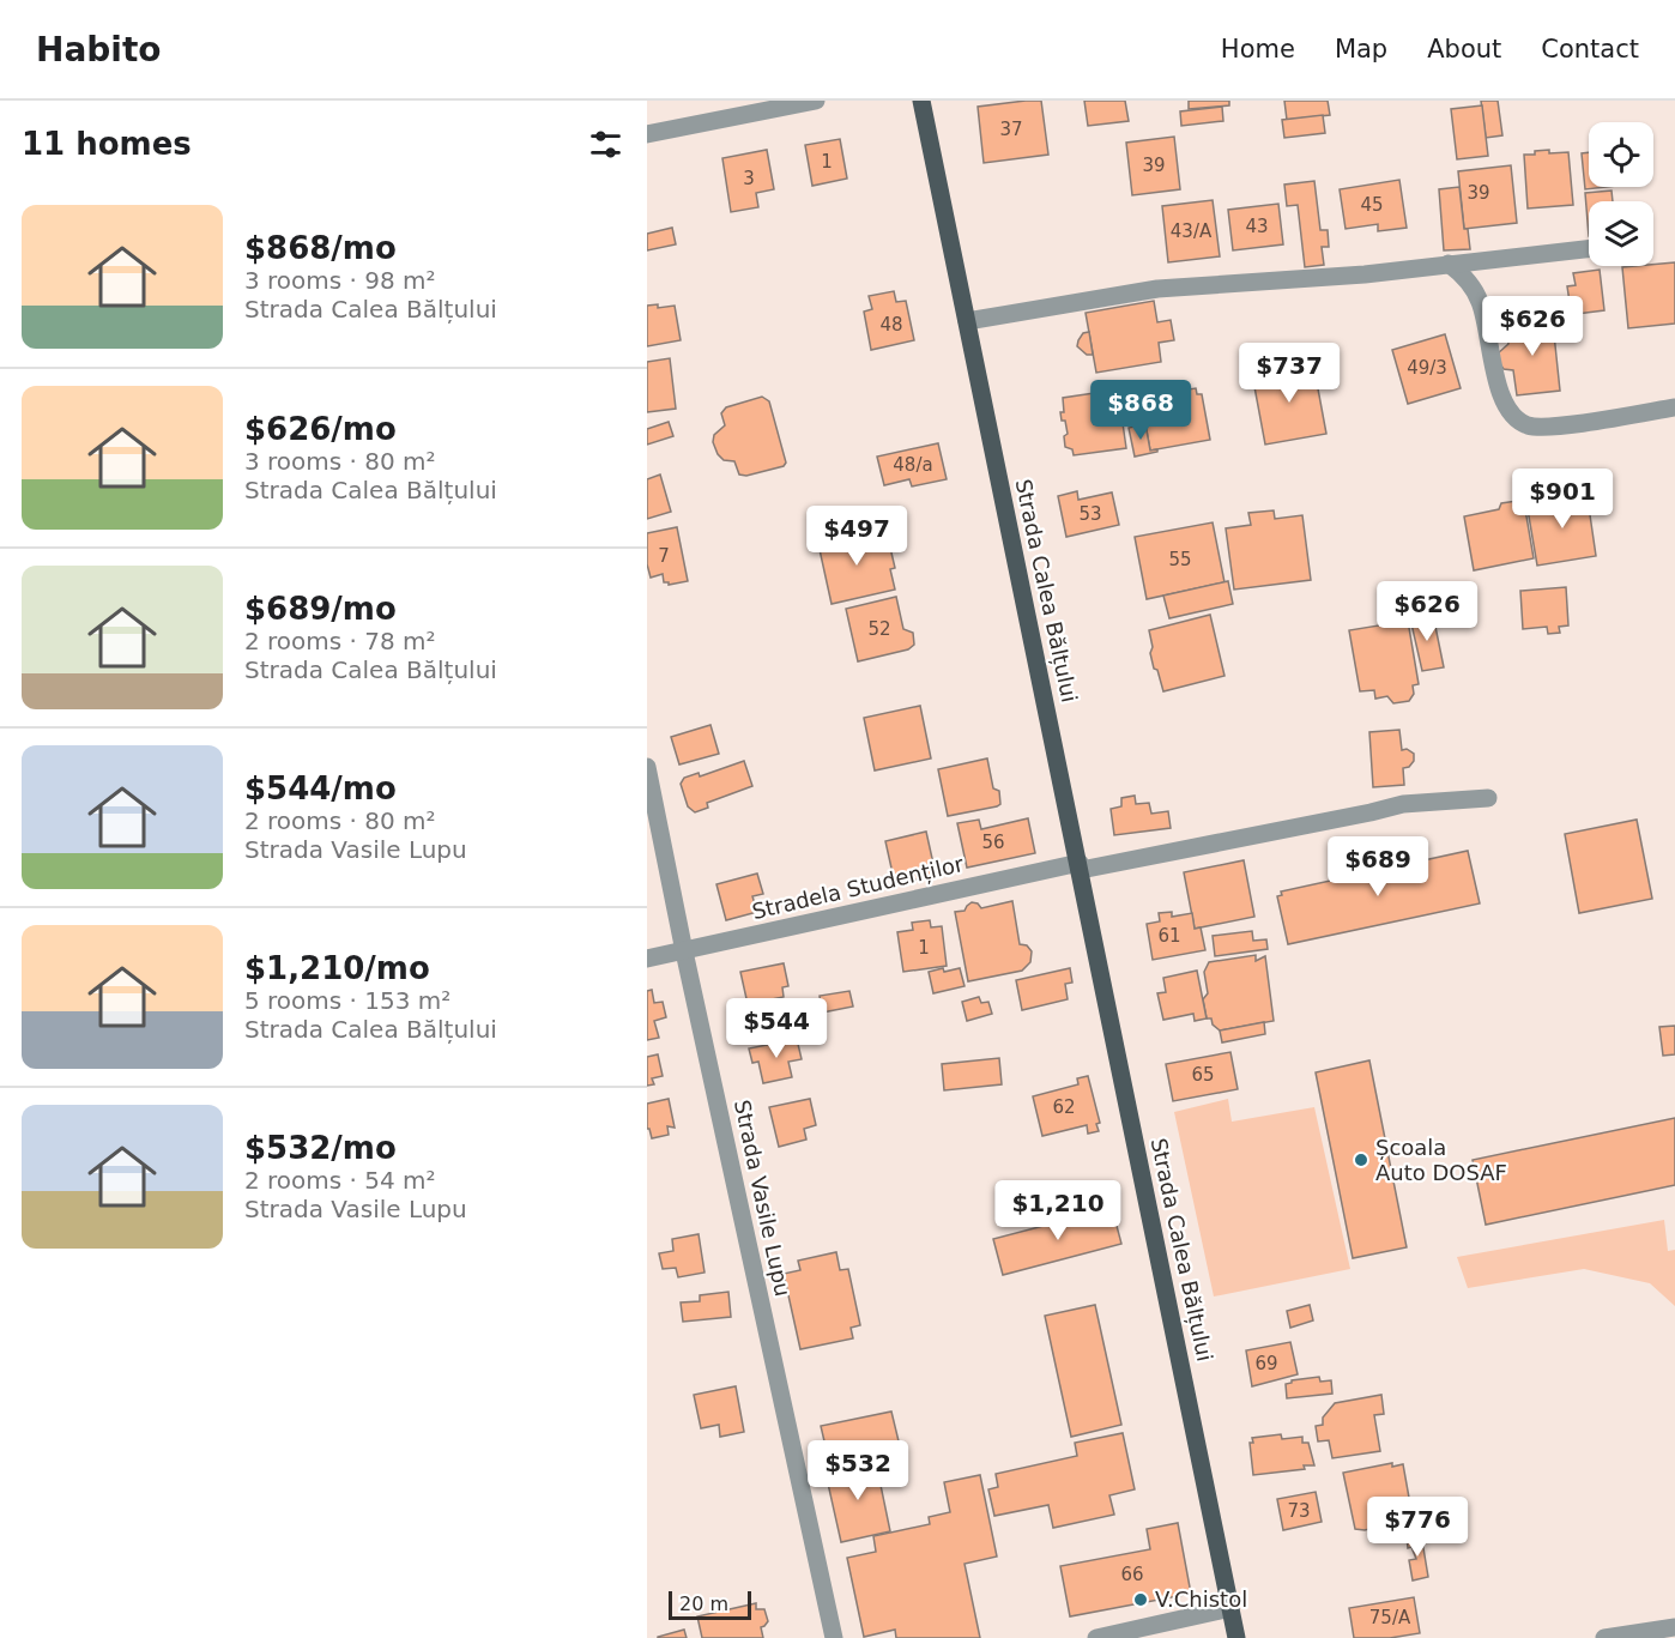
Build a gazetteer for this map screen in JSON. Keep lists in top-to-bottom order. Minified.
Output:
{"streets":{"main road":["Strada Calea Bălțului"],"street":["Stradela Studenților","Strada Vasile Lupu"]},"crossings":[["Strada Calea Bălțului","Stradela Studenților"],["Stradela Studenților","Strada Vasile Lupu"]],"places":["Școala Auto DOSAF","V.Chistol"],"house_numbers":["37","1","39","3","39","45","43","43/A","48","49/3","48/a","53","7","55","52","56","61","1","65","62","69","73","66","75/A"],"scale_bar":"20 m","page":{"header":"Habito","nav":["Home","Map","About","Contact"],"heading":"11 homes","list":[{"name":"$868/mo","note":"3 rooms · 98 m² · Strada Calea Bălțului"},{"name":"$626/mo","note":"3 rooms · 80 m² · Strada Calea Bălțului"},{"name":"$689/mo","note":"2 rooms · 78 m² · Strada Calea Bălțului"},{"name":"$544/mo","note":"2 rooms · 80 m² · Strada Vasile Lupu"},{"name":"$1,210/mo","note":"5 rooms · 153 m² · Strada Calea Bălțului"},{"name":"$532/mo","note":"2 rooms · 54 m² · Strada Vasile Lupu"}],"price":["$626","$737","$868","$901","$497","$626","$689","$544","$1,210","$532","$776"],"scale":"20 m"}}
